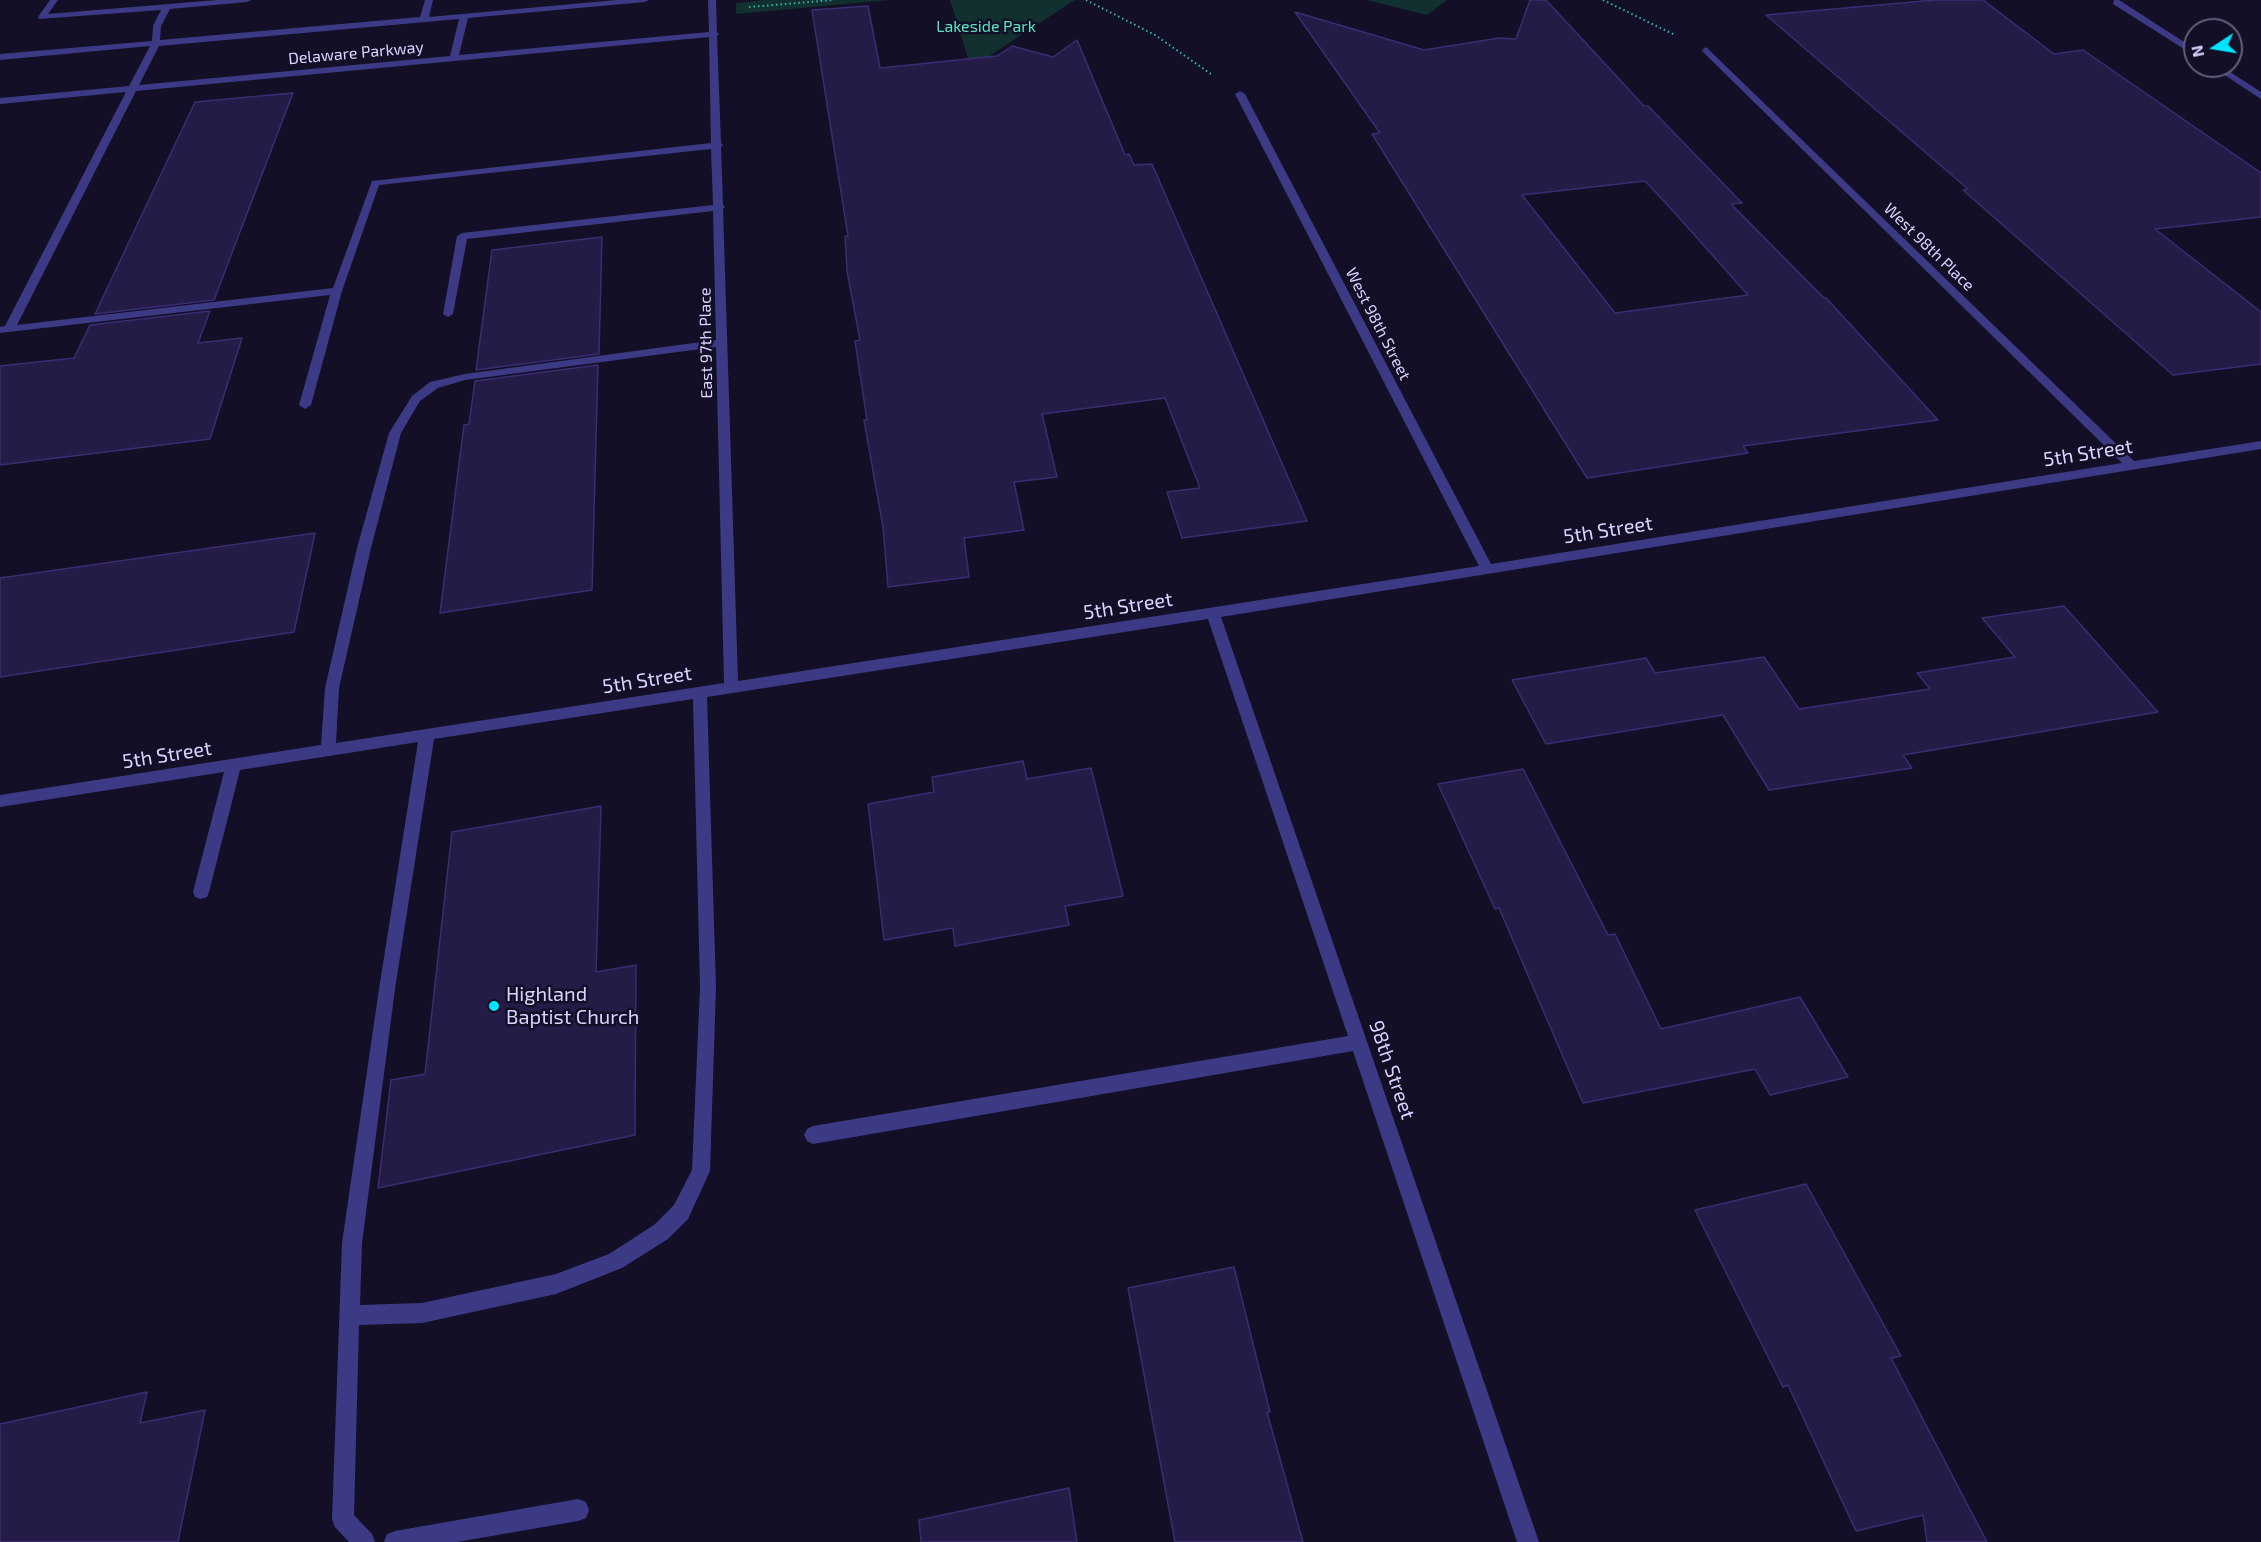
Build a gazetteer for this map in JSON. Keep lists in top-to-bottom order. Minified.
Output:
{"streets":{"street":["Delaware Parkway","West 98th Place","West 98th Street","East 97th Place","5th Street","98th Street"]},"crossings":[["Delaware Parkway","East 97th Place"],["West 98th Place","5th Street"],["West 98th Street","5th Street"],["East 97th Place","5th Street"],["5th Street","98th Street"]],"parks":["Lakeside Park"],"places":["Highland Baptist Church"],"north":"left"}
